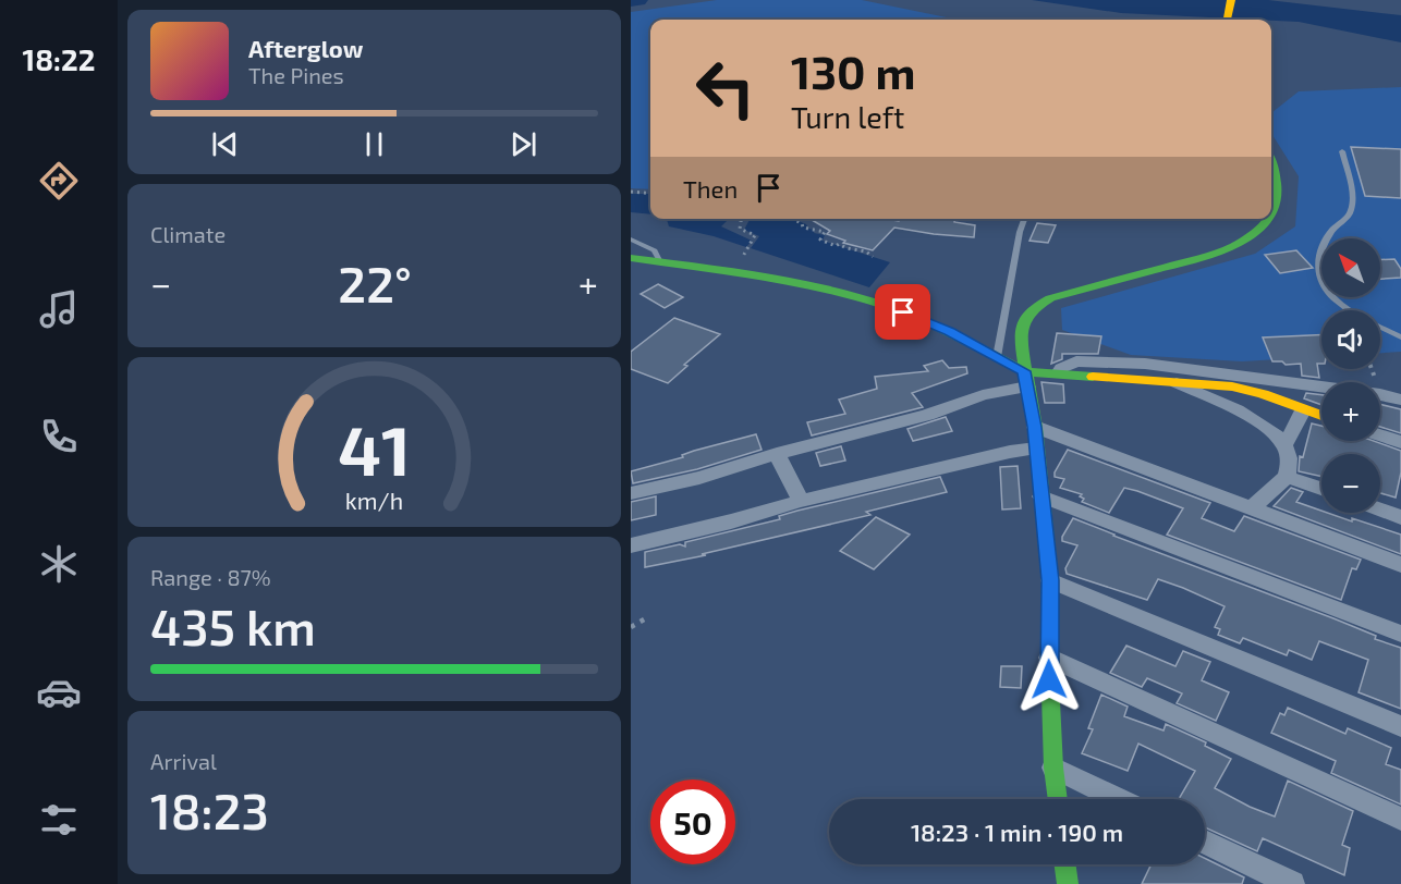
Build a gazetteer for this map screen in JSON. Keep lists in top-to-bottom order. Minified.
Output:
{"north":"top left","page":{"tabs":"18:22","turn":["130 m","Turn left"],"song":["Afterglow","The Pines"],"then":"Then","tile":["Climate",["Range · 87%","435 km"],["Arrival","18:23"]],"map_buttons":["+","−"],"heat":["−","22°","+"],"limit":"50","trip":"18:23 · 1 min · 190 m","gauge":["41","km/h"]}}
